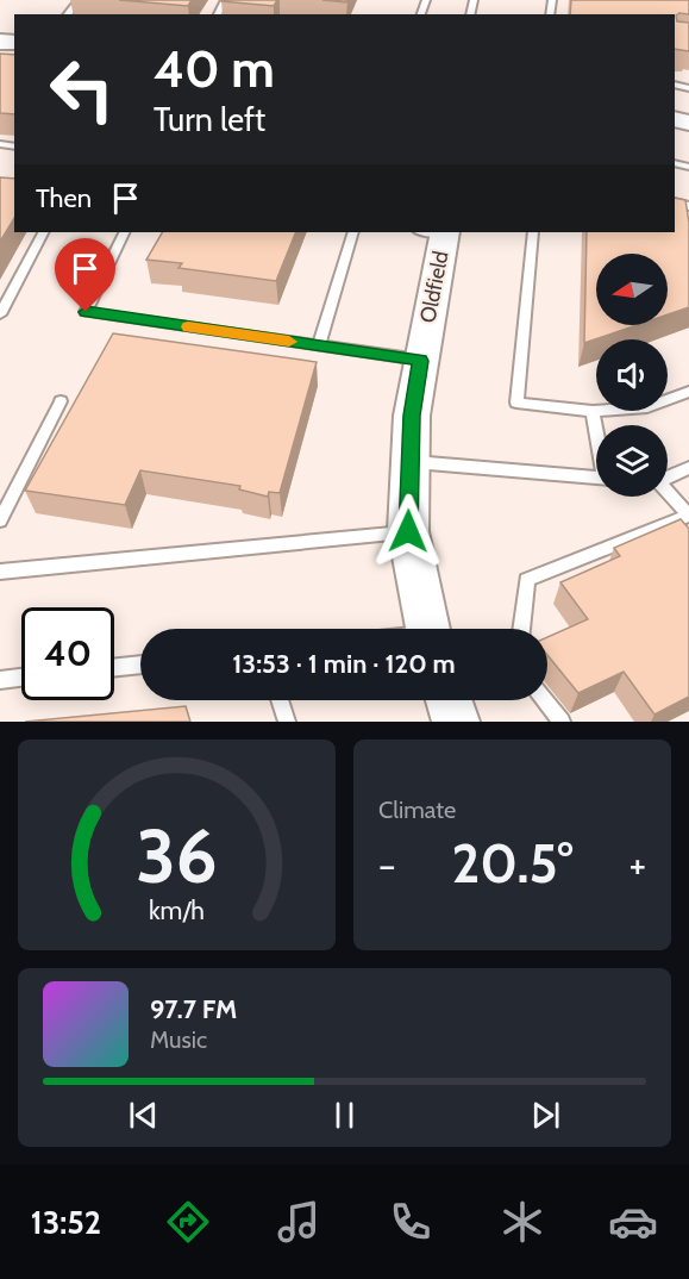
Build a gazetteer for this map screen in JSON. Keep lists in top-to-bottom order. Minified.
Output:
{"streets":{"street":["Oldfield"]},"north":"left","page":{"turn":["40 m","Turn left"],"then":"Then","limit":"40","trip":"13:53 · 1 min · 120 m","tile":"Climate","heat":["−","20.5°","+"],"song":["97.7 FM","Music"],"tabs":"13:52","gauge":["36","km/h"]}}
